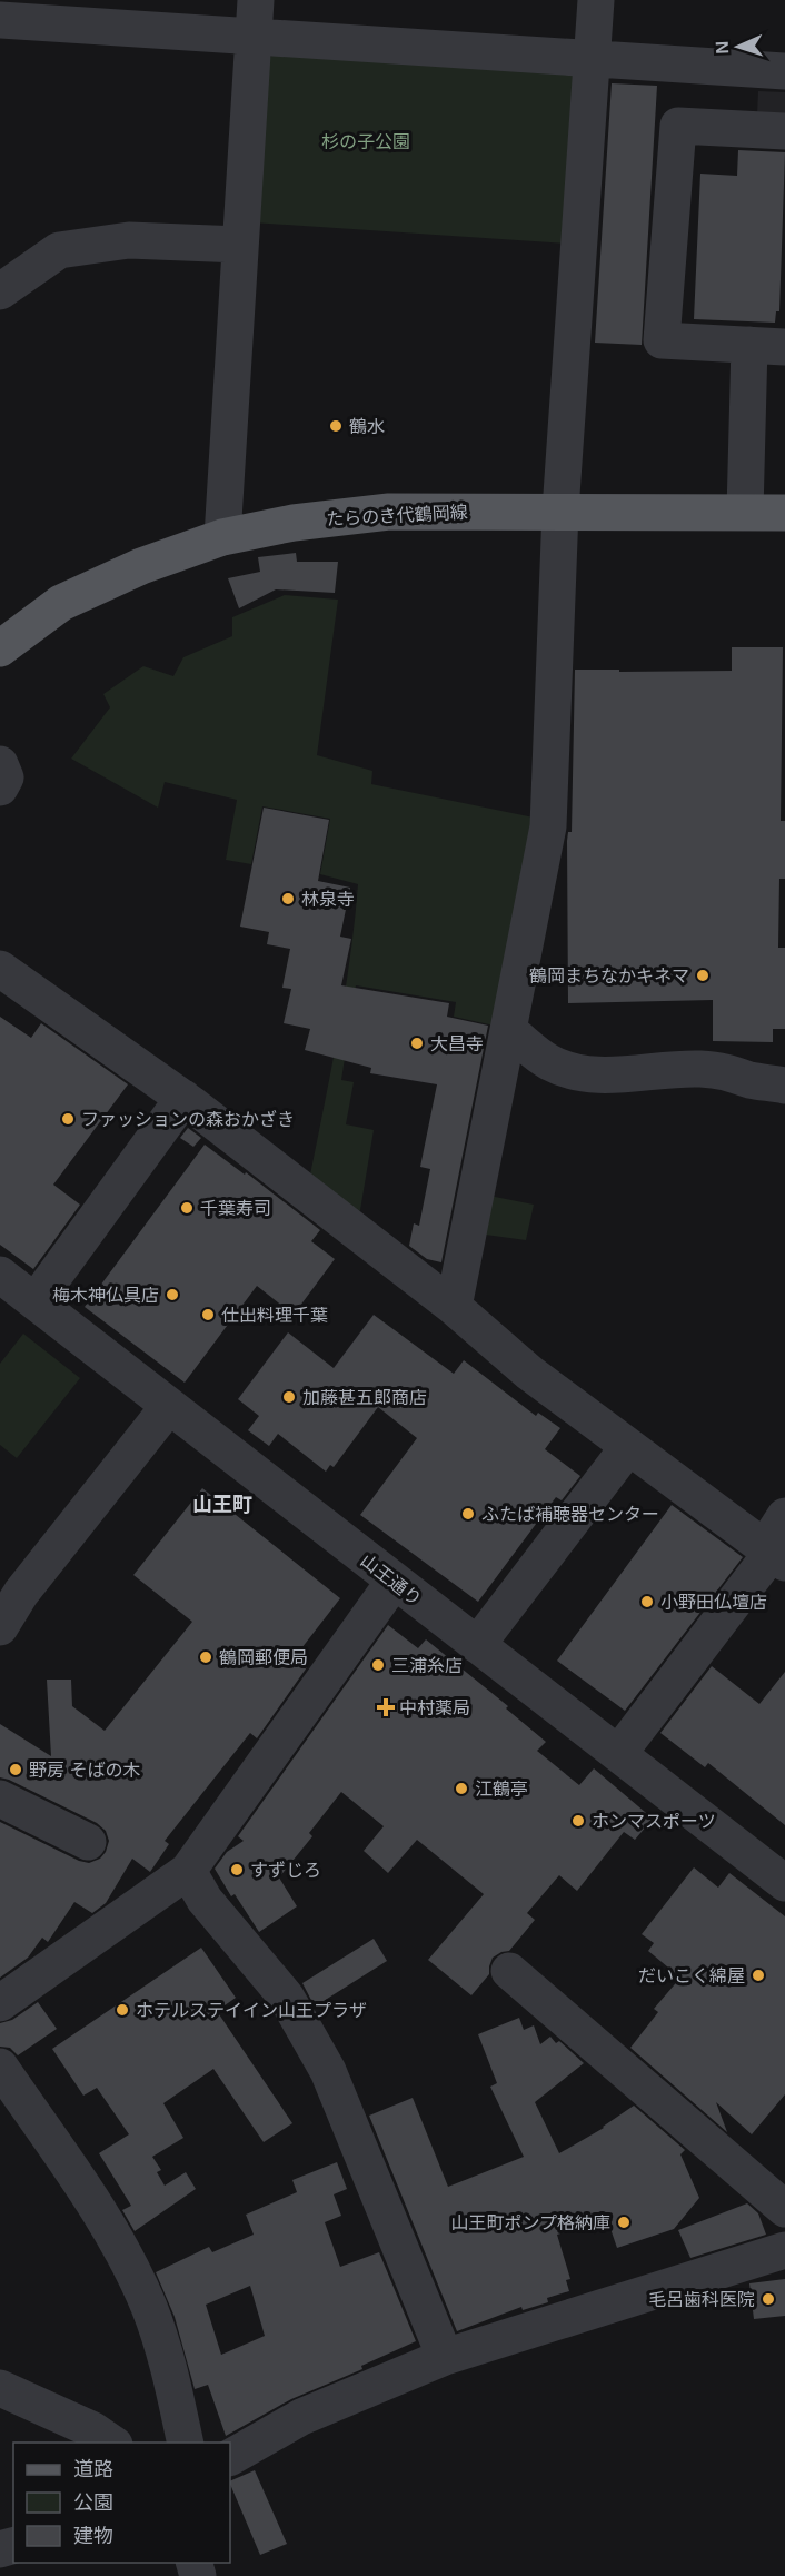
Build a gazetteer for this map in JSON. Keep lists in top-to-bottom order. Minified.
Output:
{"streets":{"main road":["たらのき代鶴岡線"],"street":["山王通り"]},"districts":["山王町"],"parks":["杉の子公園"],"places":{"other":["鶴水","林泉寺","鶴岡まちなかキネマ","大昌寺","ファッションの森おかざき","千葉寿司","梅木神仏具店","仕出料理千葉","加藤甚五郎商店","ふたば補聴器センター","小野田仏壇店","鶴岡郵便局","三浦糸店","野房 そばの木","江鶴亭","ホンマスポーツ","すずじろ","だいこく綿屋","ホテルステイイン山王プラザ","山王町ポンプ格納庫","毛呂歯科医院"],"health":["中村薬局"]},"legend":["道路","公園","建物"],"north":"left"}
